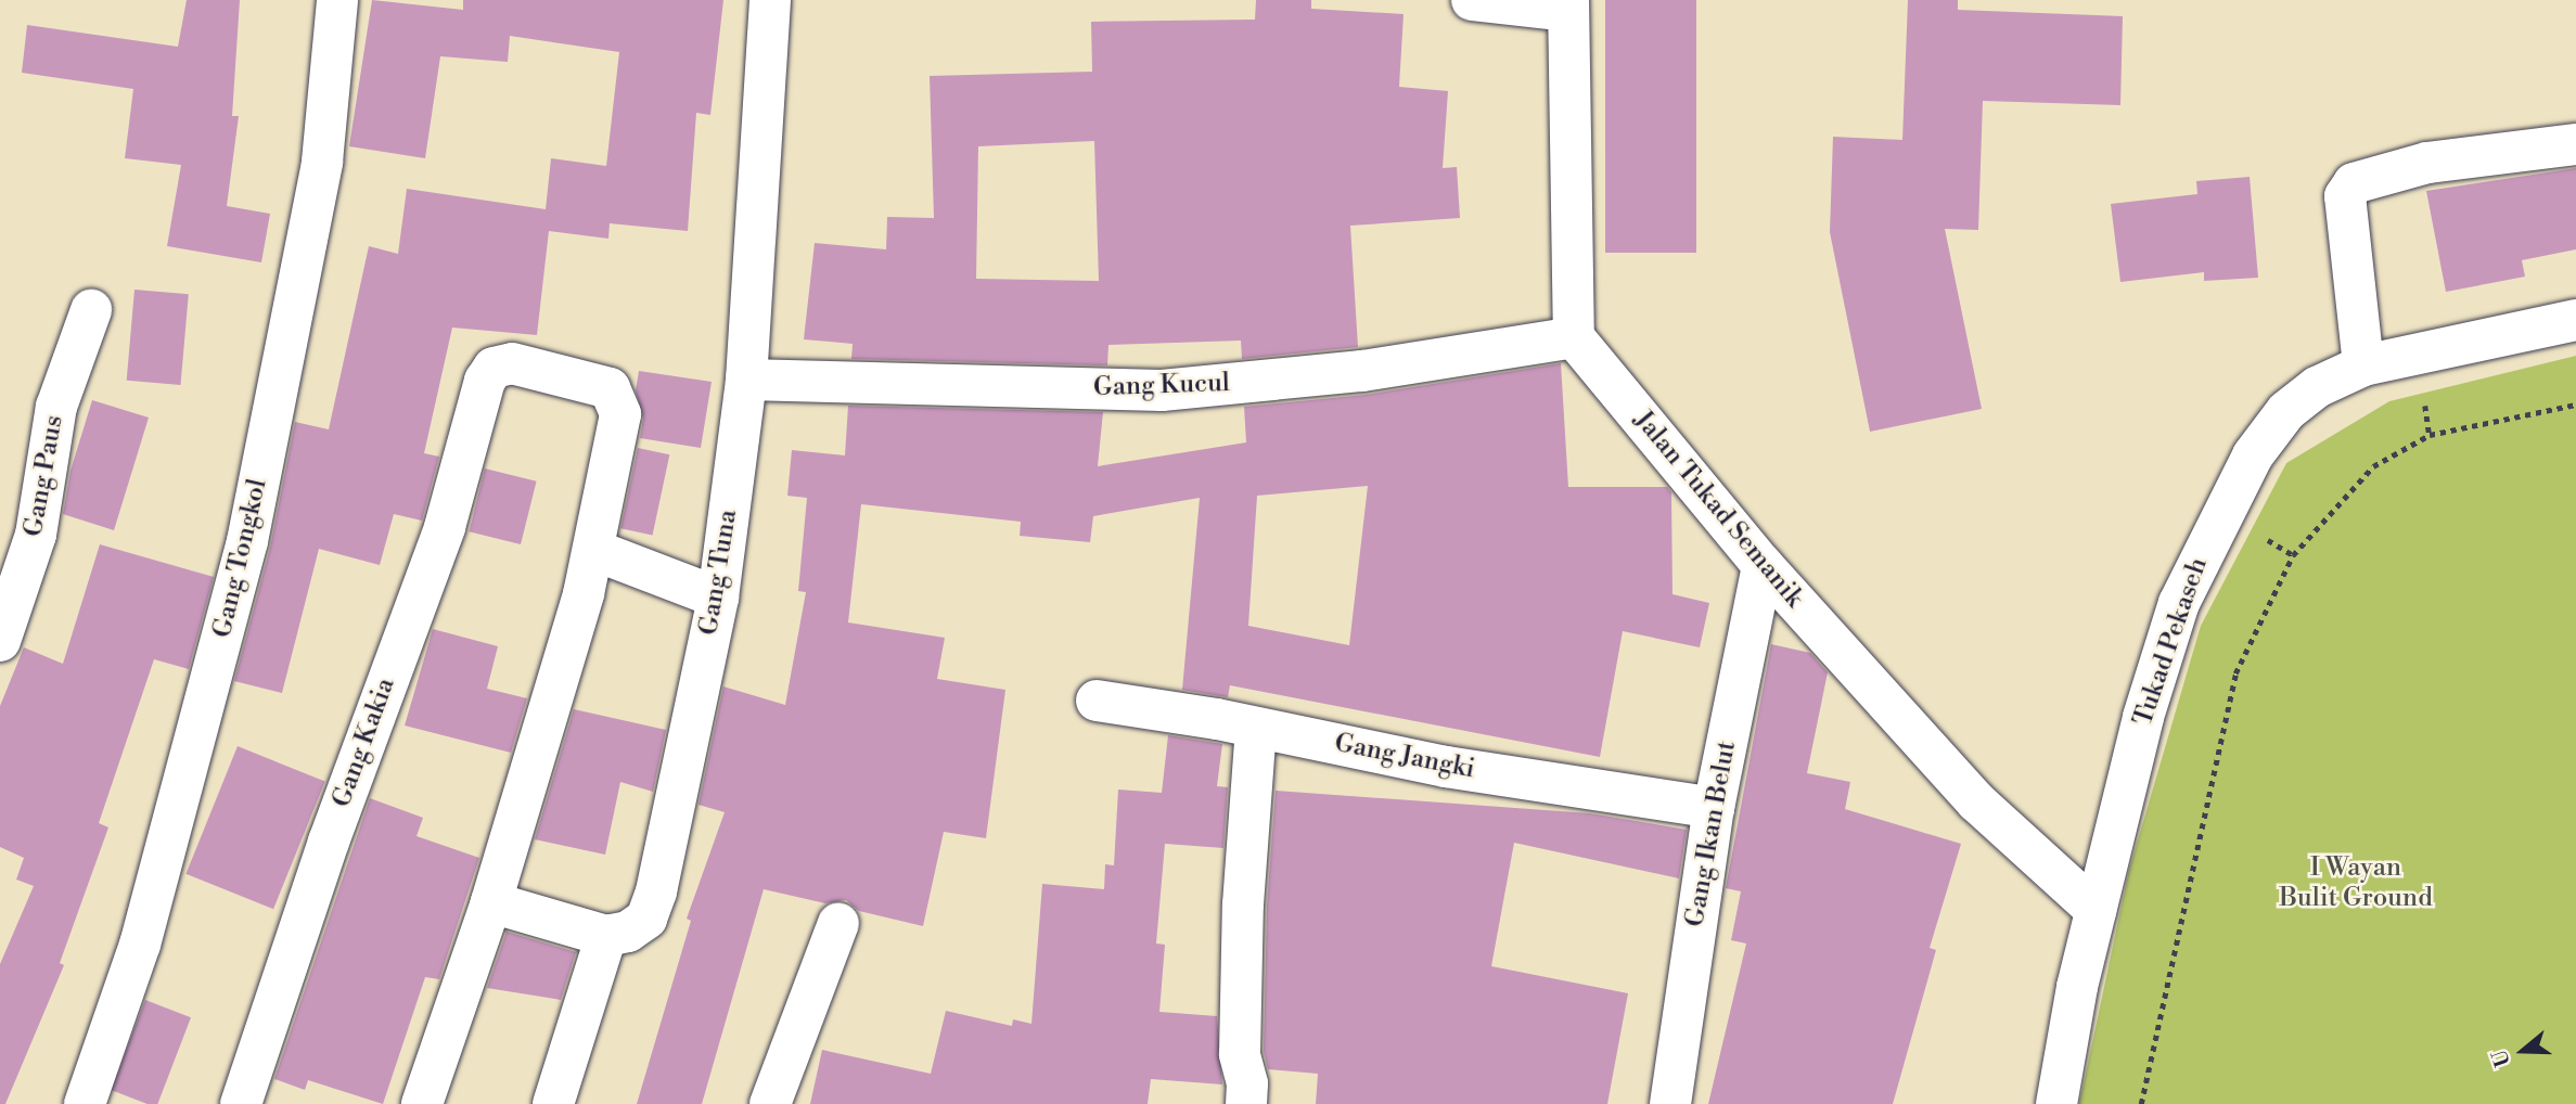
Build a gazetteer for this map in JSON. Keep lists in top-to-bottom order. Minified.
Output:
{"streets":{"street":["Gang Kucul","Gang Paus","Jalan Tukad Semanik","Gang Tongkol","Gang Tuna","Tukad Pekaseh","Gang Kakia","Gang Jangki","Gang Ikan Belut"]},"crossings":[["Gang Kucul","Jalan Tukad Semanik"],["Gang Kucul","Gang Tuna"],["Jalan Tukad Semanik","Tukad Pekaseh"],["Jalan Tukad Semanik","Gang Ikan Belut"],["Gang Jangki","Gang Ikan Belut"]],"parks":["I Wayan Bulit Ground"],"north":"left"}
